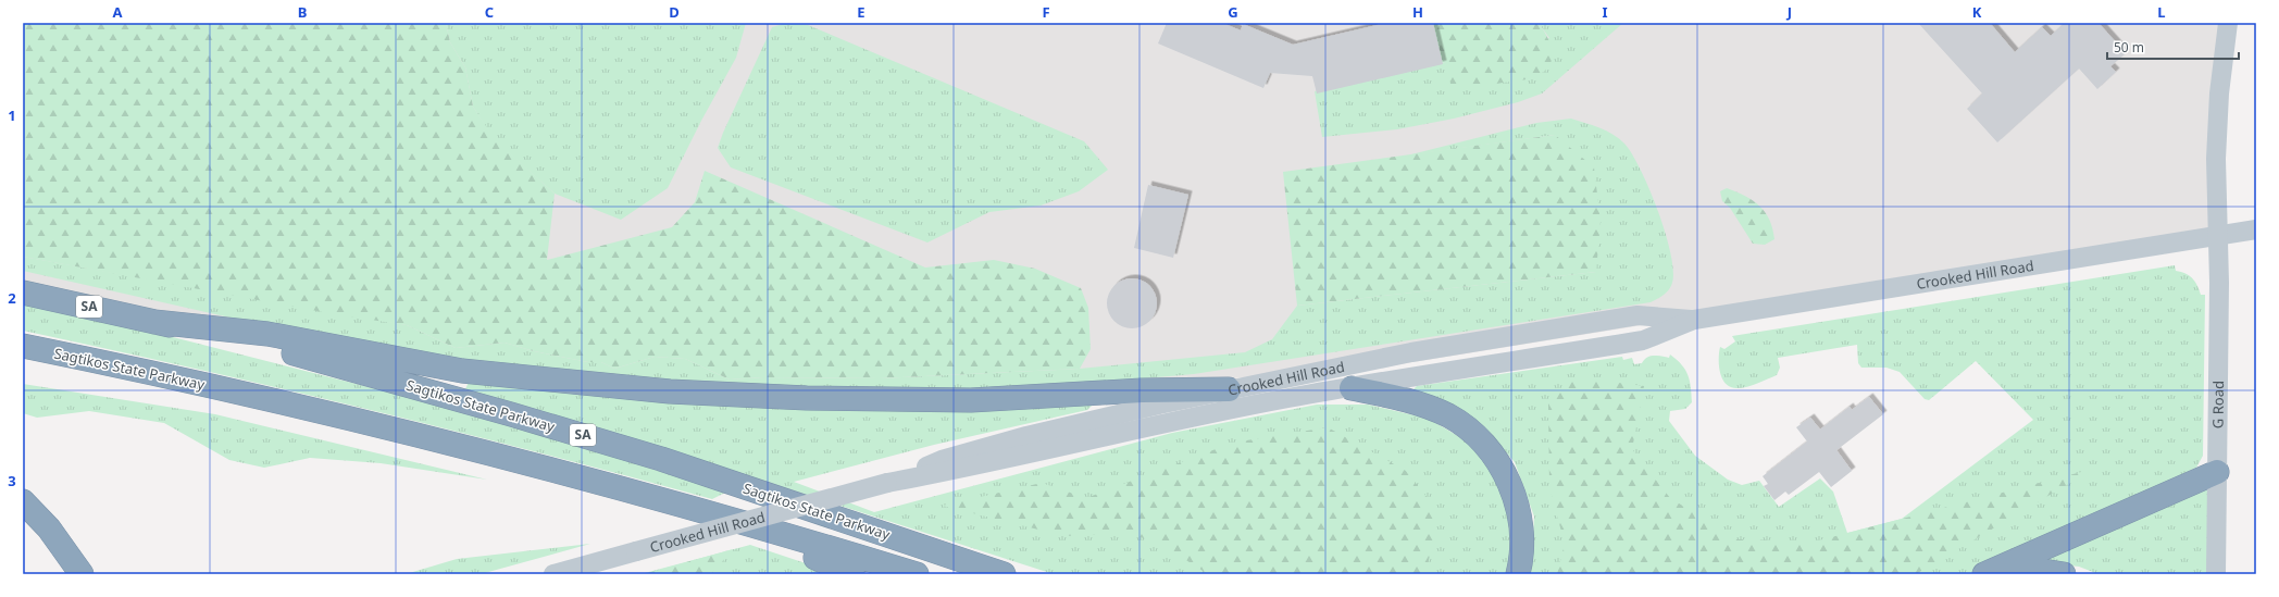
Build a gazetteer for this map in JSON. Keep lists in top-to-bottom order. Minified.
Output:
{"streets":{"highway":["SA","Sagtikos State Parkway"],"main road":["Crooked Hill Road","G Road"]},"crossings":[["Crooked Hill Road","G Road"]],"scale_bar":"50 m","grid":{"columns":["A","B","C","D","E","F","G","H","I","J","K","L"],"rows":["1","2","3"]}}
